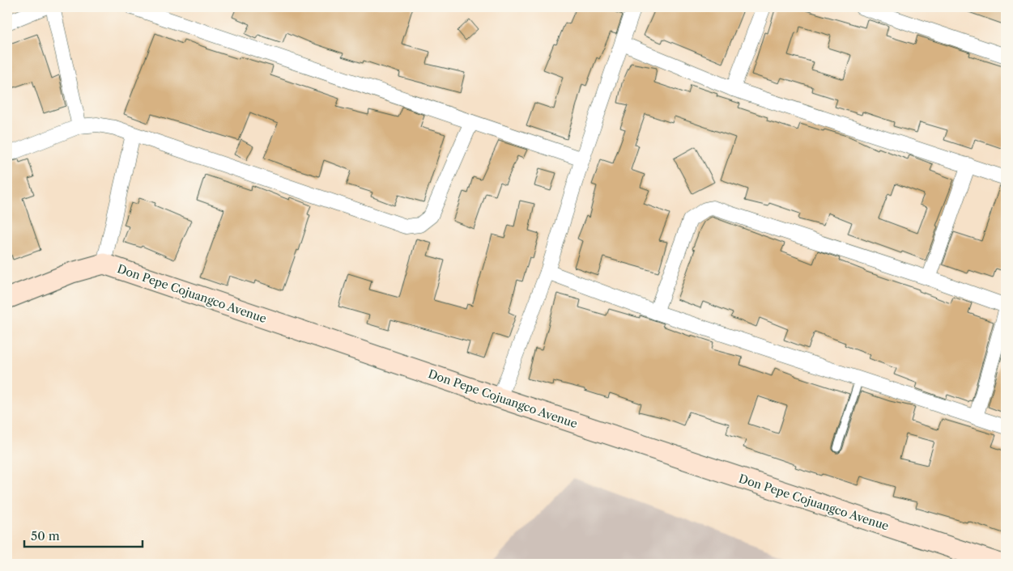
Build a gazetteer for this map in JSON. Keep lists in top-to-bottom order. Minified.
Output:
{"streets":{"street":["Don Pepe Cojuangco Avenue"]},"scale_bar":"50 m"}
